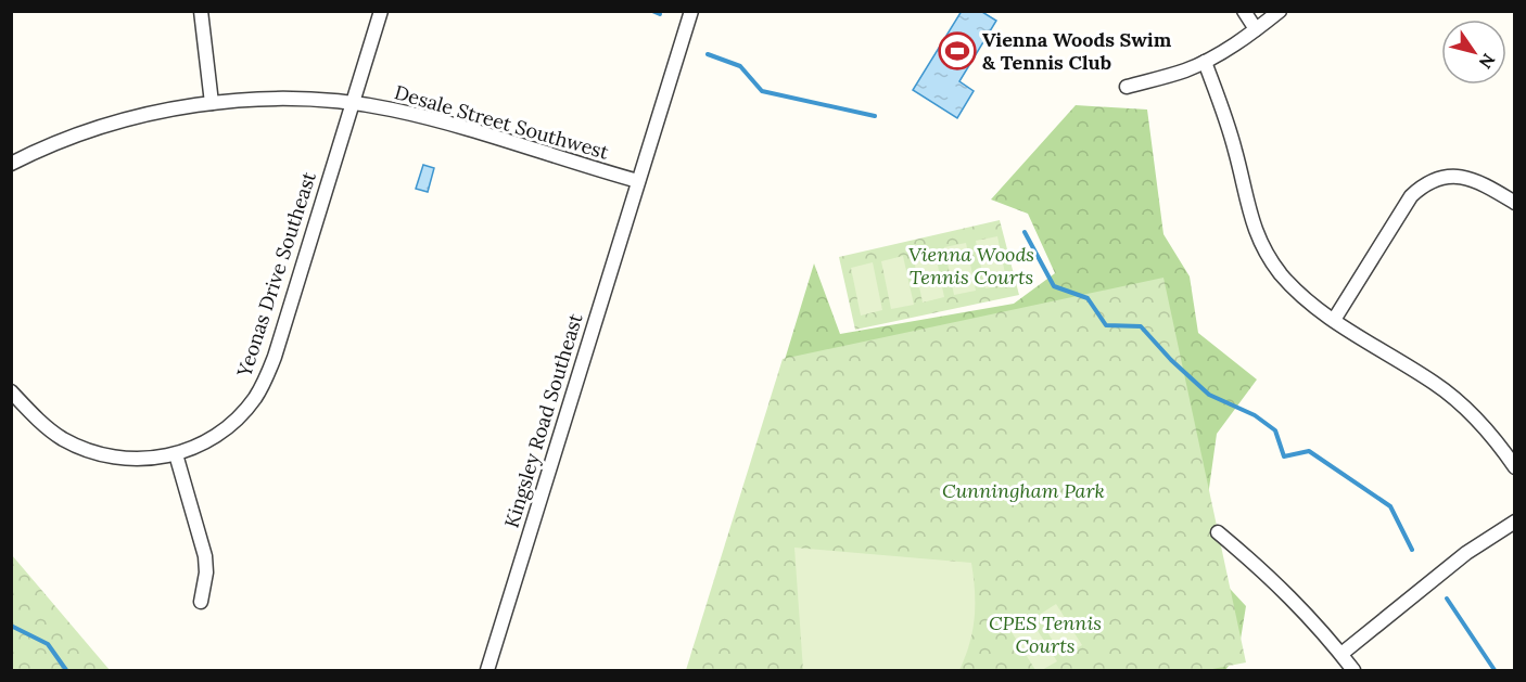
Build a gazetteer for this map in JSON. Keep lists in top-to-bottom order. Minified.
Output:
{"streets":{"street":["Desale Street Southwest","Yeonas Drive Southeast","Kingsley Road Southeast"]},"crossings":[["Desale Street Southwest","Yeonas Drive Southeast"],["Desale Street Southwest","Kingsley Road Southeast"]],"parks":["Vienna Woods Tennis Courts","Cunningham Park","CPES Tennis Courts"],"places":{"sports":["Vienna Woods Swim & Tennis Club"]},"north":"bottom right"}
